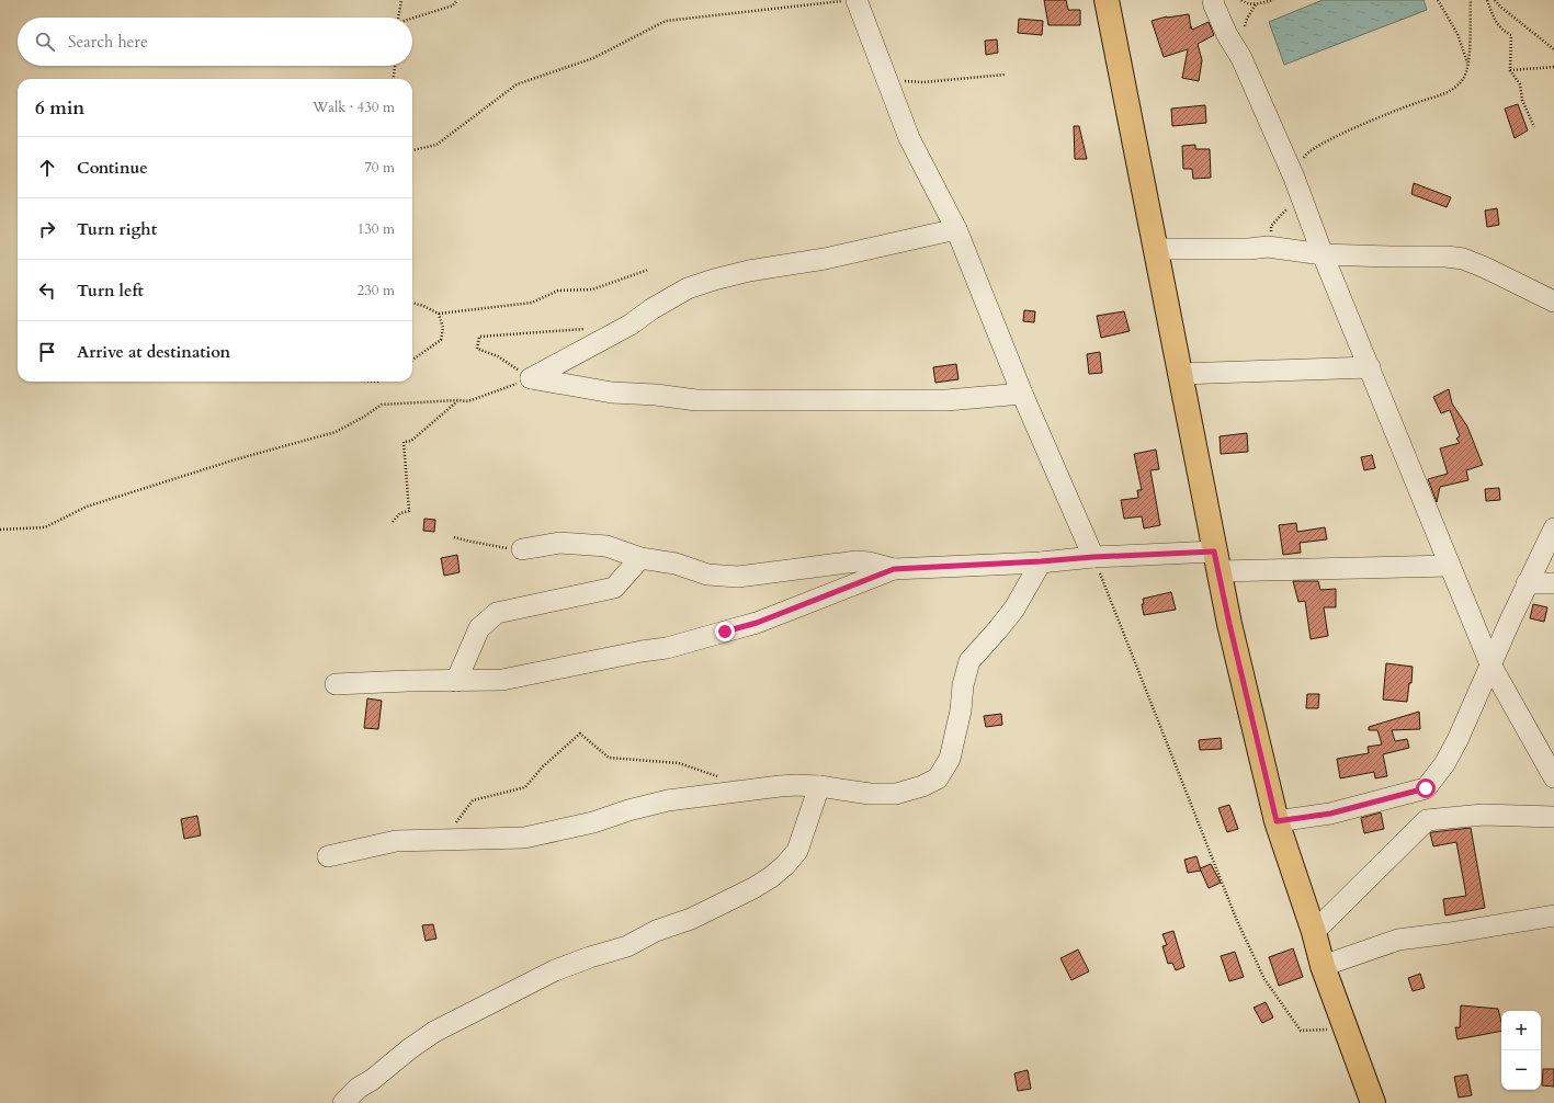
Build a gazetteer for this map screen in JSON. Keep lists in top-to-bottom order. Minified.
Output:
{"page":{"search":"Search here","heading":["6 min","Walk · 430 m"],"list":[["Continue","70 m"],["Turn right","130 m"],["Turn left","230 m"],"Arrive at destination"],"map_buttons":["+","−"]}}
